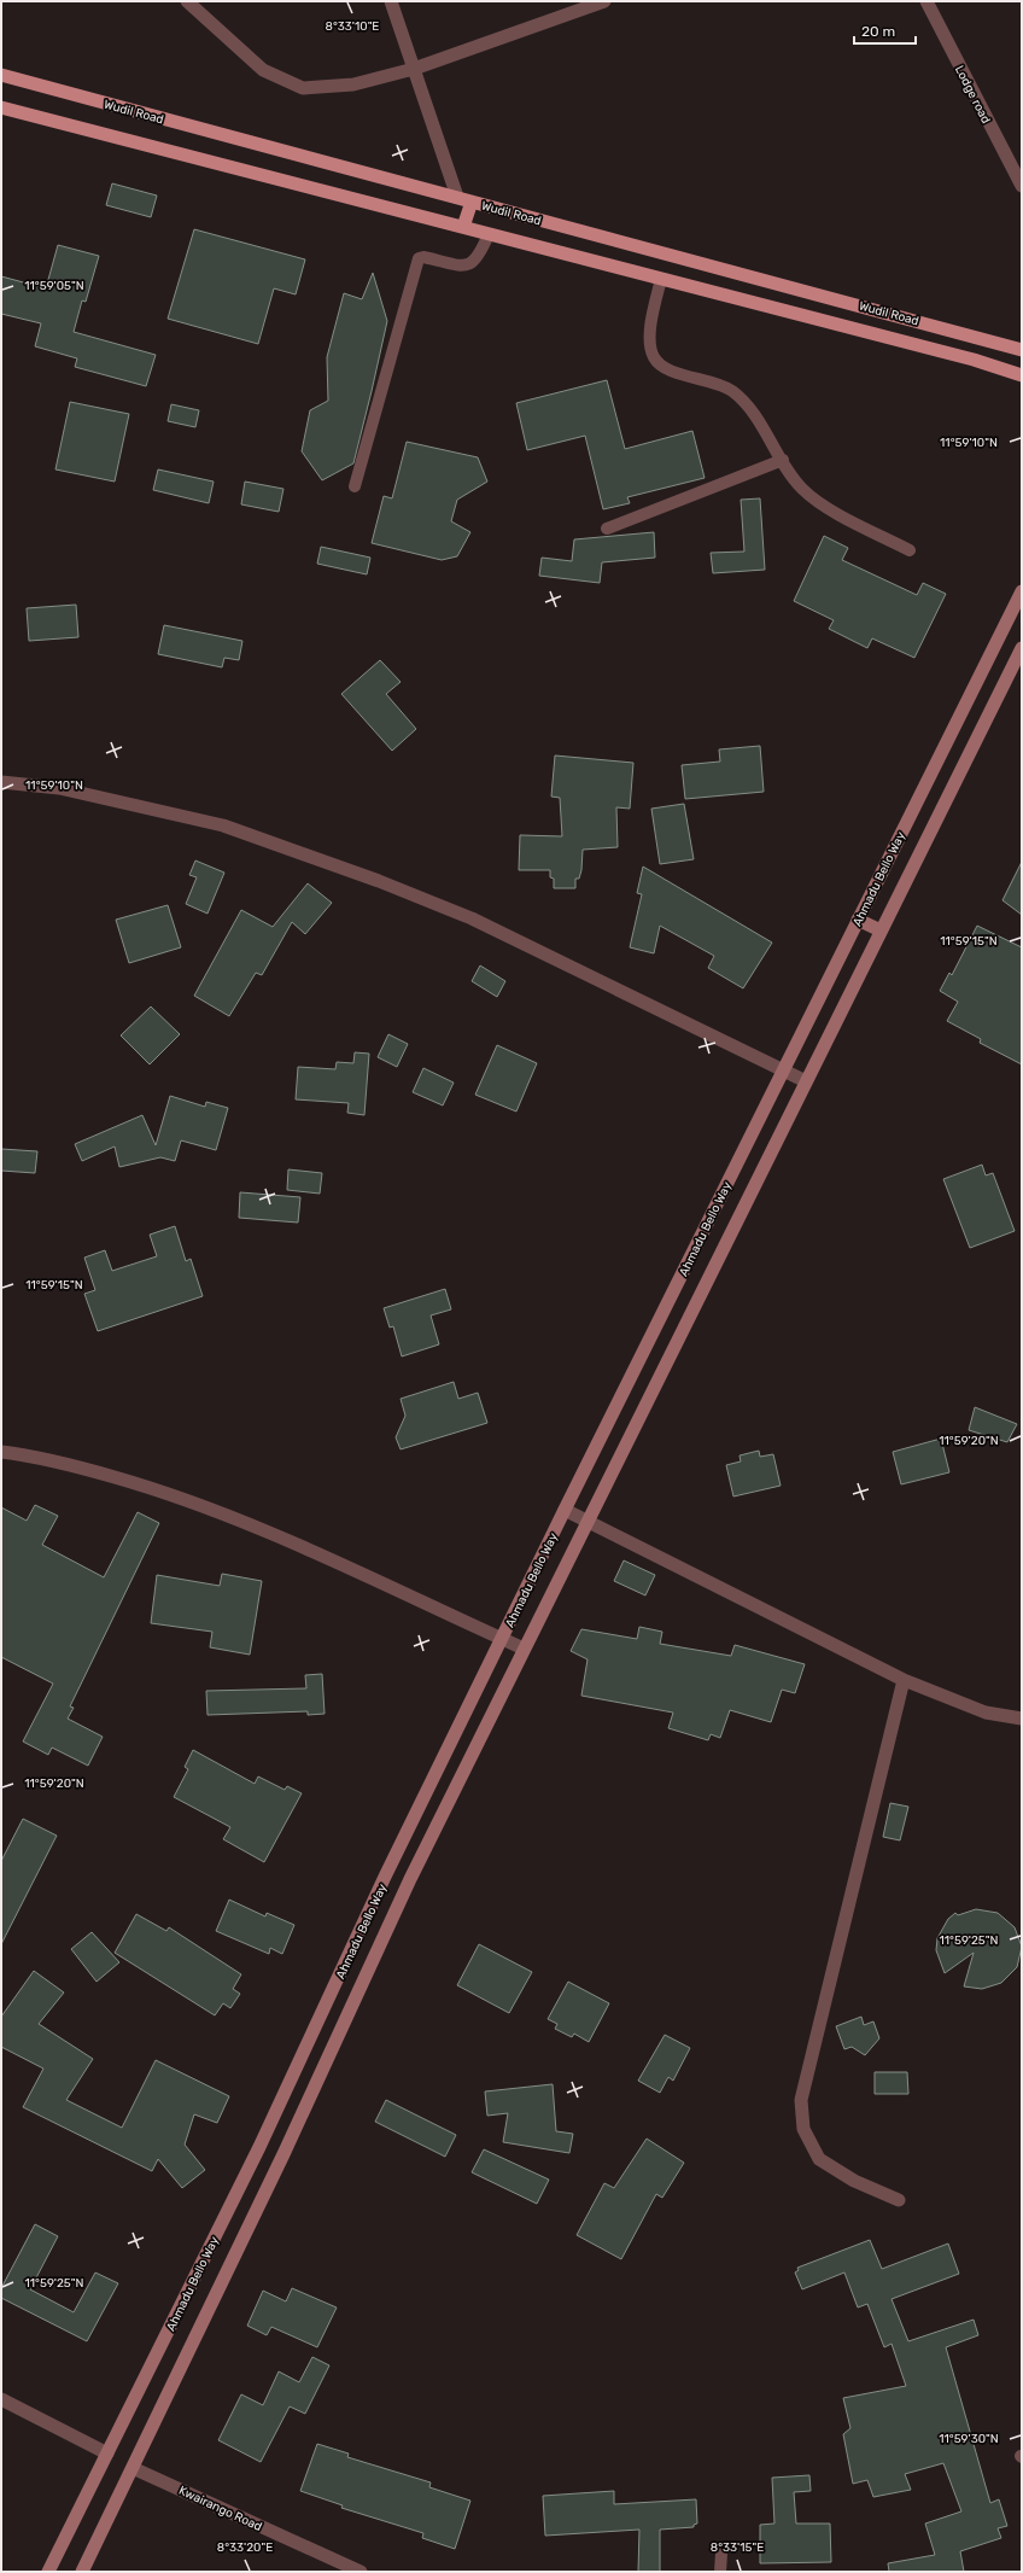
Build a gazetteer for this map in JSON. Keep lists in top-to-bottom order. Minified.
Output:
{"streets":{"main road":["Wudil Road","Ahmadu Bello Way"],"street":["Lodge road","Kwairango Road"]},"crossings":[["Ahmadu Bello Way","Kwairango Road"]],"scale_bar":"20 m","coordinates":["8°33'10\"E","11°59'05\"N","11°59'10\"N","11°59'15\"N","11°59'20\"N","11°59'25\"N","11°59'30\"N","8°33'20\"E","8°33'15\"E"]}
